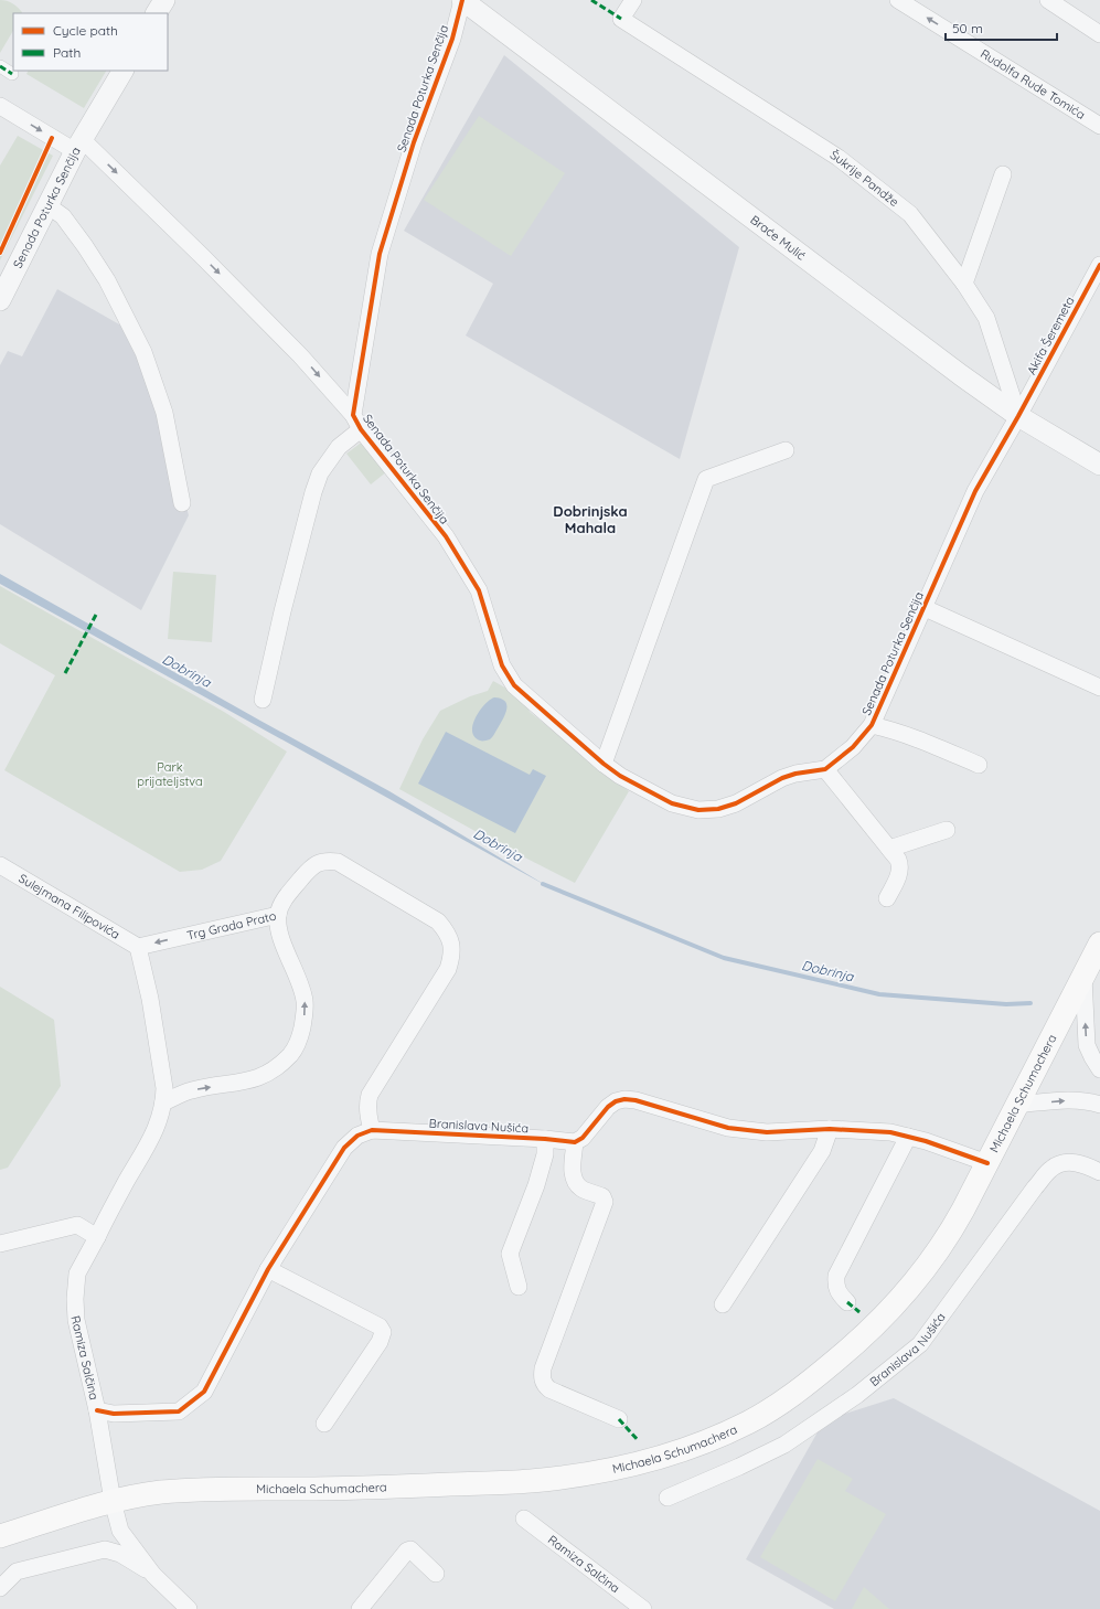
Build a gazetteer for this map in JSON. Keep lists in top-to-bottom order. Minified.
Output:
{"streets":{"main road":["Michaela Schumachera"],"street":["Rudolfa Rude Tomića","Senada Poturka Senčija","Šukrije Pandže","Braće Mulić","Akifa Šeremeta","Sulejmana Filipovića","Trg Grada Prato","Branislava Nušića","Ramiza Salčina"]},"crossings":[["Senada Poturka Senčija","Šukrije Pandže"],["Senada Poturka Senčija","Braće Mulić"],["Senada Poturka Senčija","Akifa Šeremeta"],["Šukrije Pandže","Braće Mulić"],["Šukrije Pandže","Akifa Šeremeta"],["Braće Mulić","Akifa Šeremeta"],["Sulejmana Filipovića","Trg Grada Prato"],["Michaela Schumachera","Ramiza Salčina"]],"one_way":["Rudolfa Rude Tomića"],"districts":["Dobrinjska Mahala"],"water":["Dobrinja"],"parks":["Park prijateljstva"],"legend":["Cycle path","Path"],"scale_bar":"50 m"}
